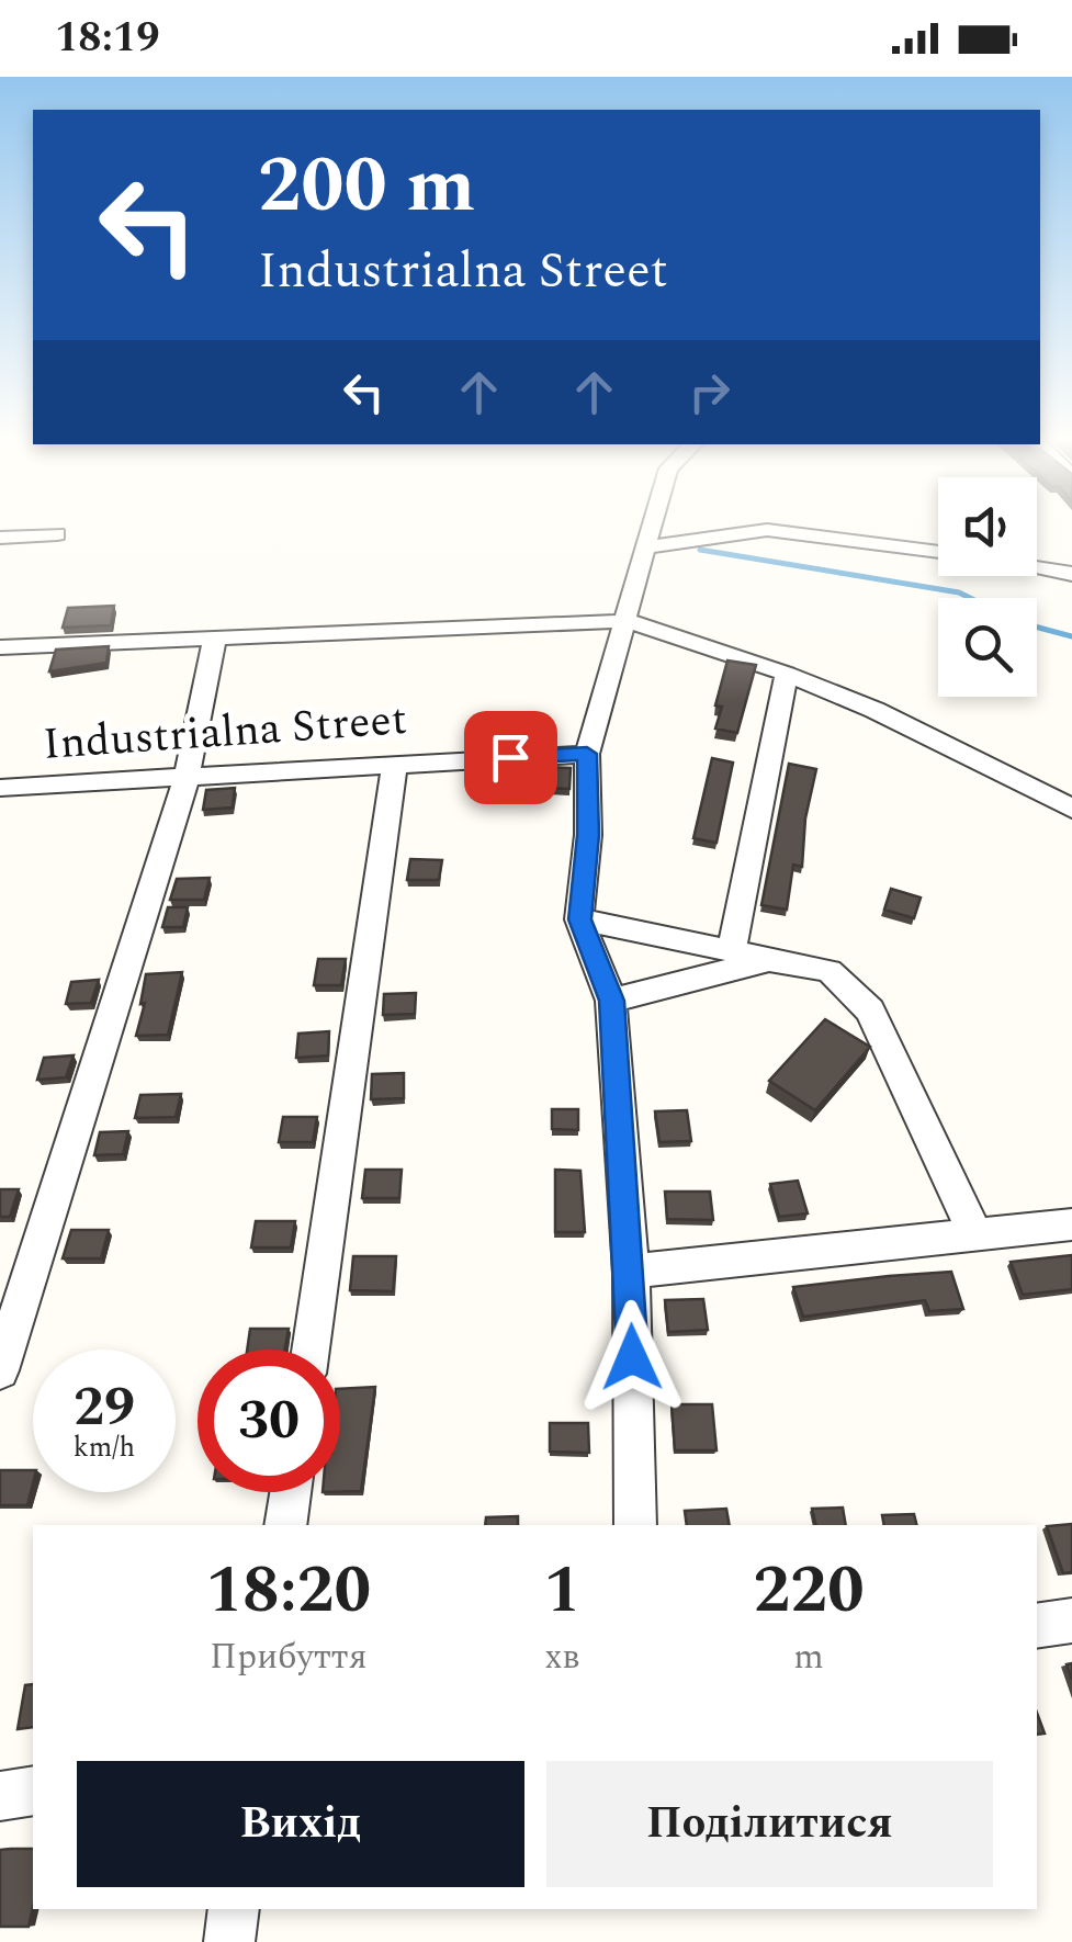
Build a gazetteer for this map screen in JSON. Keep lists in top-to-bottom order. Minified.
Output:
{"streets":{"street":["Industrialna Street"]},"page":{"status":"18:19","turn":["200 m","Industrialna Street"],"speed":"29 km/h","limit":"30","eta":["18:20","Прибуття","1","хв","220","m"],"buttons":["Вихід","Поділитися"]}}
